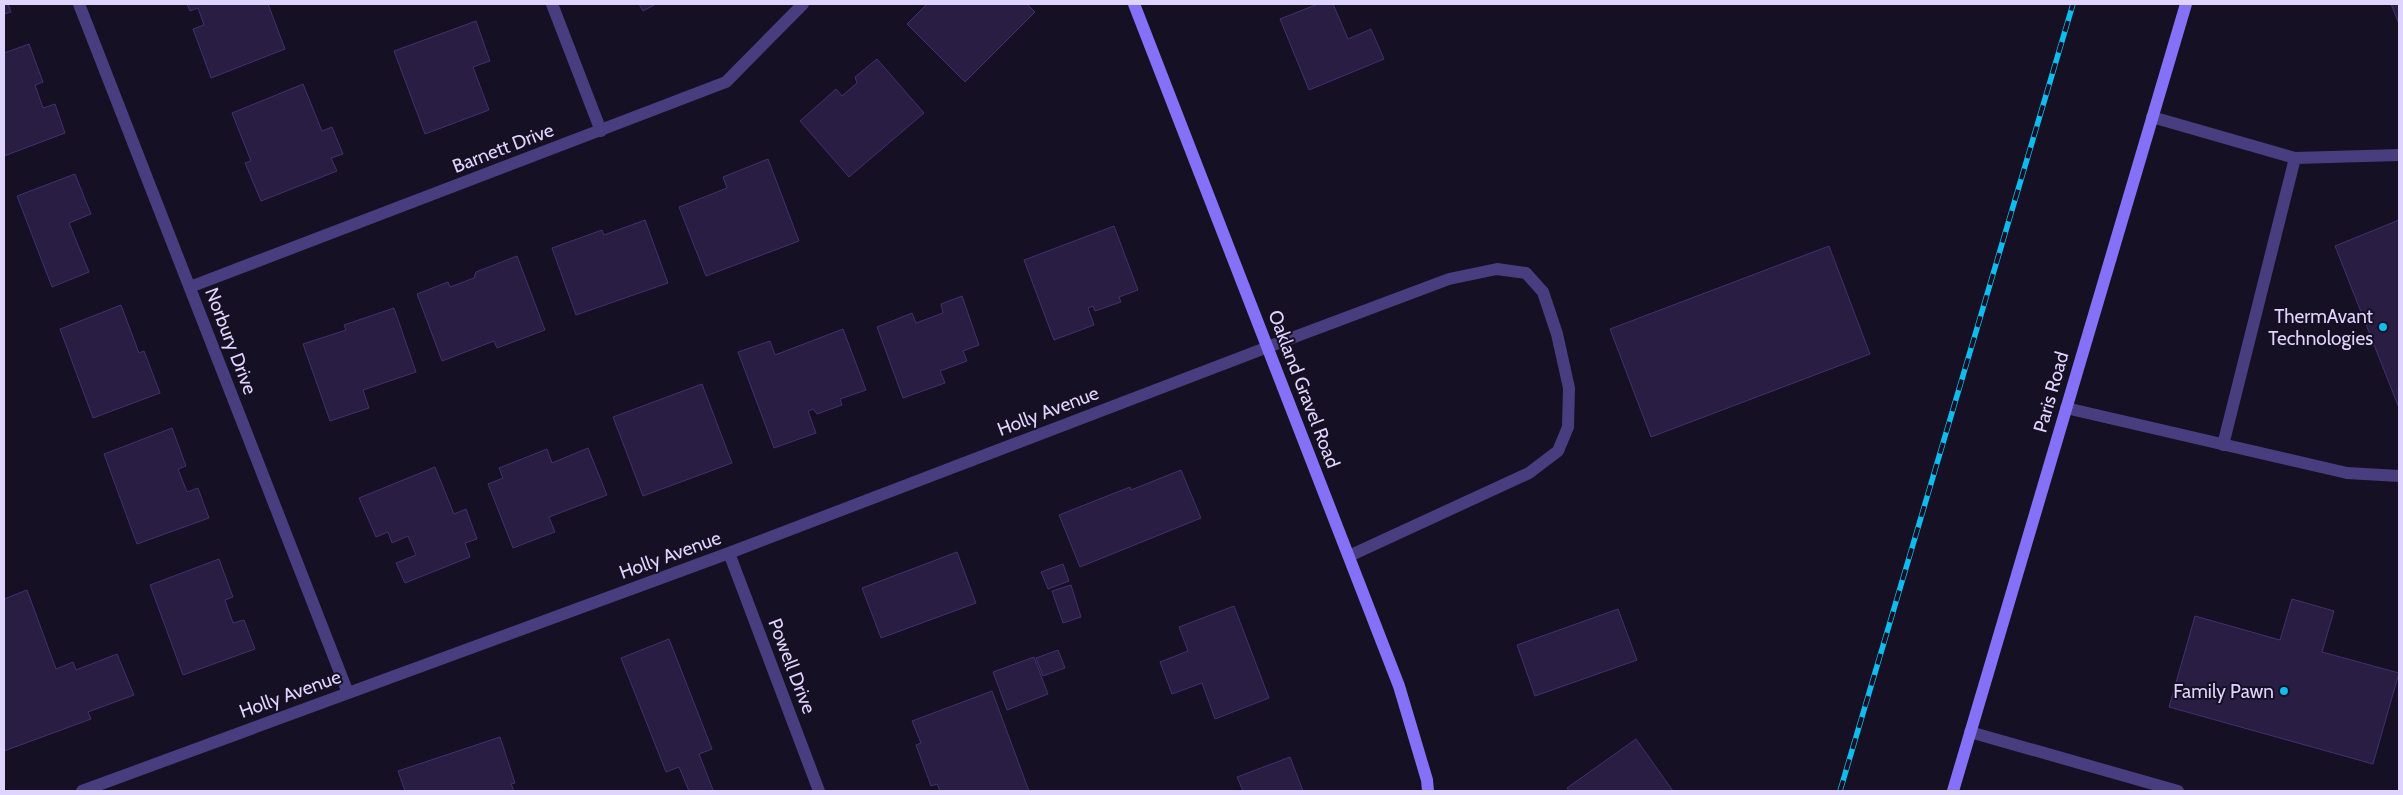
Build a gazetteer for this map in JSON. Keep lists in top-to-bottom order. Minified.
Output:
{"streets":{"street":["Barnett Drive","Norbury Drive","Oakland Gravel Road","Paris Road","Holly Avenue","Powell Drive"]},"crossings":[["Barnett Drive","Norbury Drive"],["Norbury Drive","Holly Avenue"],["Oakland Gravel Road","Holly Avenue"],["Holly Avenue","Powell Drive"]],"places":["ThermAvant Technologies","Family Pawn"]}
